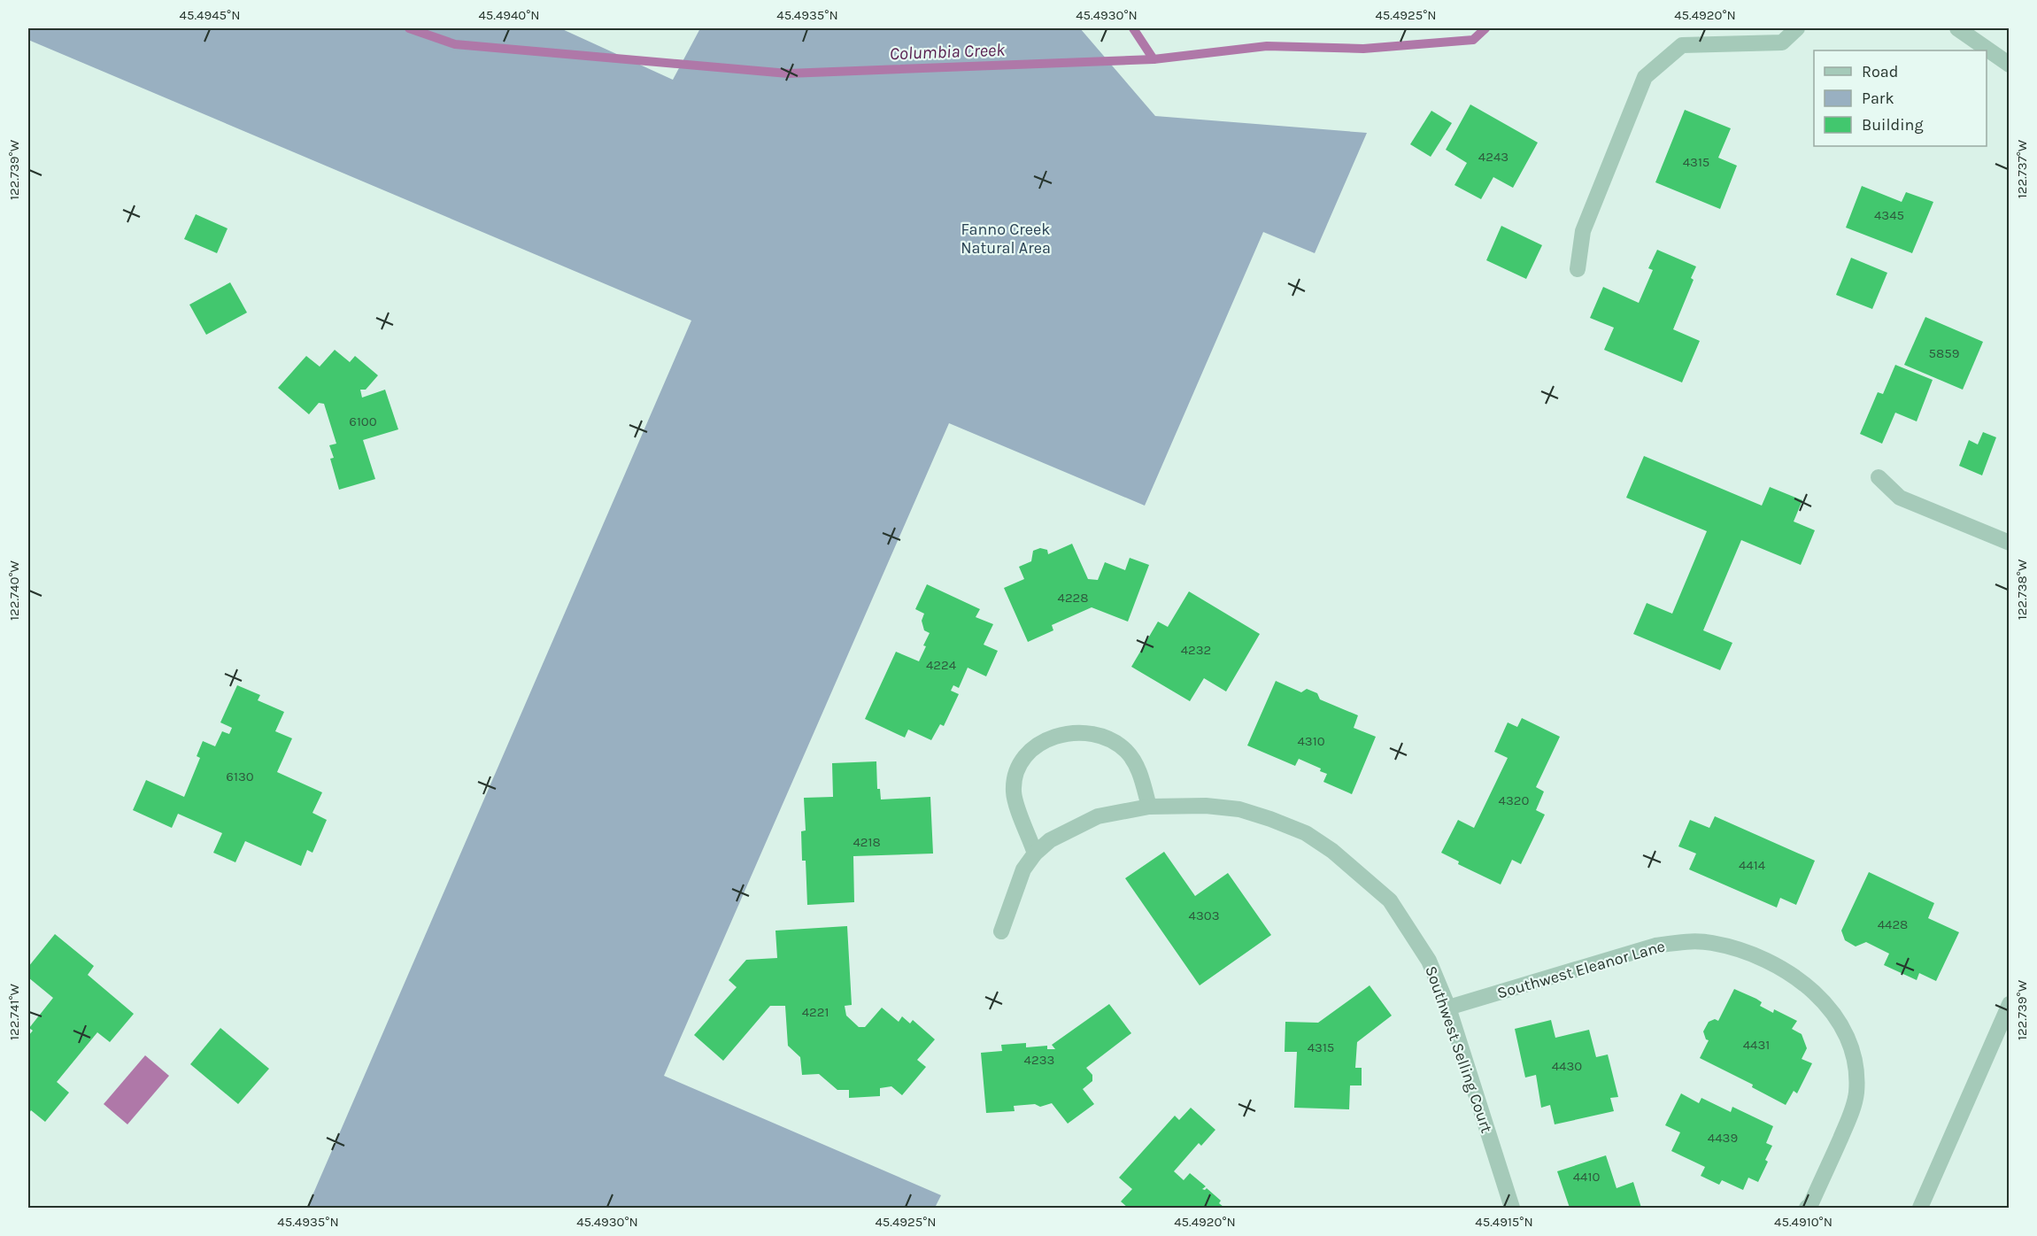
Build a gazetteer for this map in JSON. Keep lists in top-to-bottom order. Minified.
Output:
{"streets":{"street":["Southwest Eleanor Lane","Southwest Selling Court"]},"crossings":[["Southwest Eleanor Lane","Southwest Selling Court"]],"water":["Columbia Creek"],"parks":["Fanno Creek Natural Area"],"house_numbers":["4243","4315","4345","5859","6100","4228","4232","4224","4310","6130","4320","4218","4414","4303","4428","4221","4431","4315","4233","4430","4439","4410"],"legend":["Road","Park","Building"],"coordinates":["45.4945°N","45.4940°N","45.4935°N","45.4930°N","45.4925°N","45.4920°N","122.737°W","122.739°W","122.738°W","122.740°W","122.741°W","45.4915°N","45.4910°N"]}
